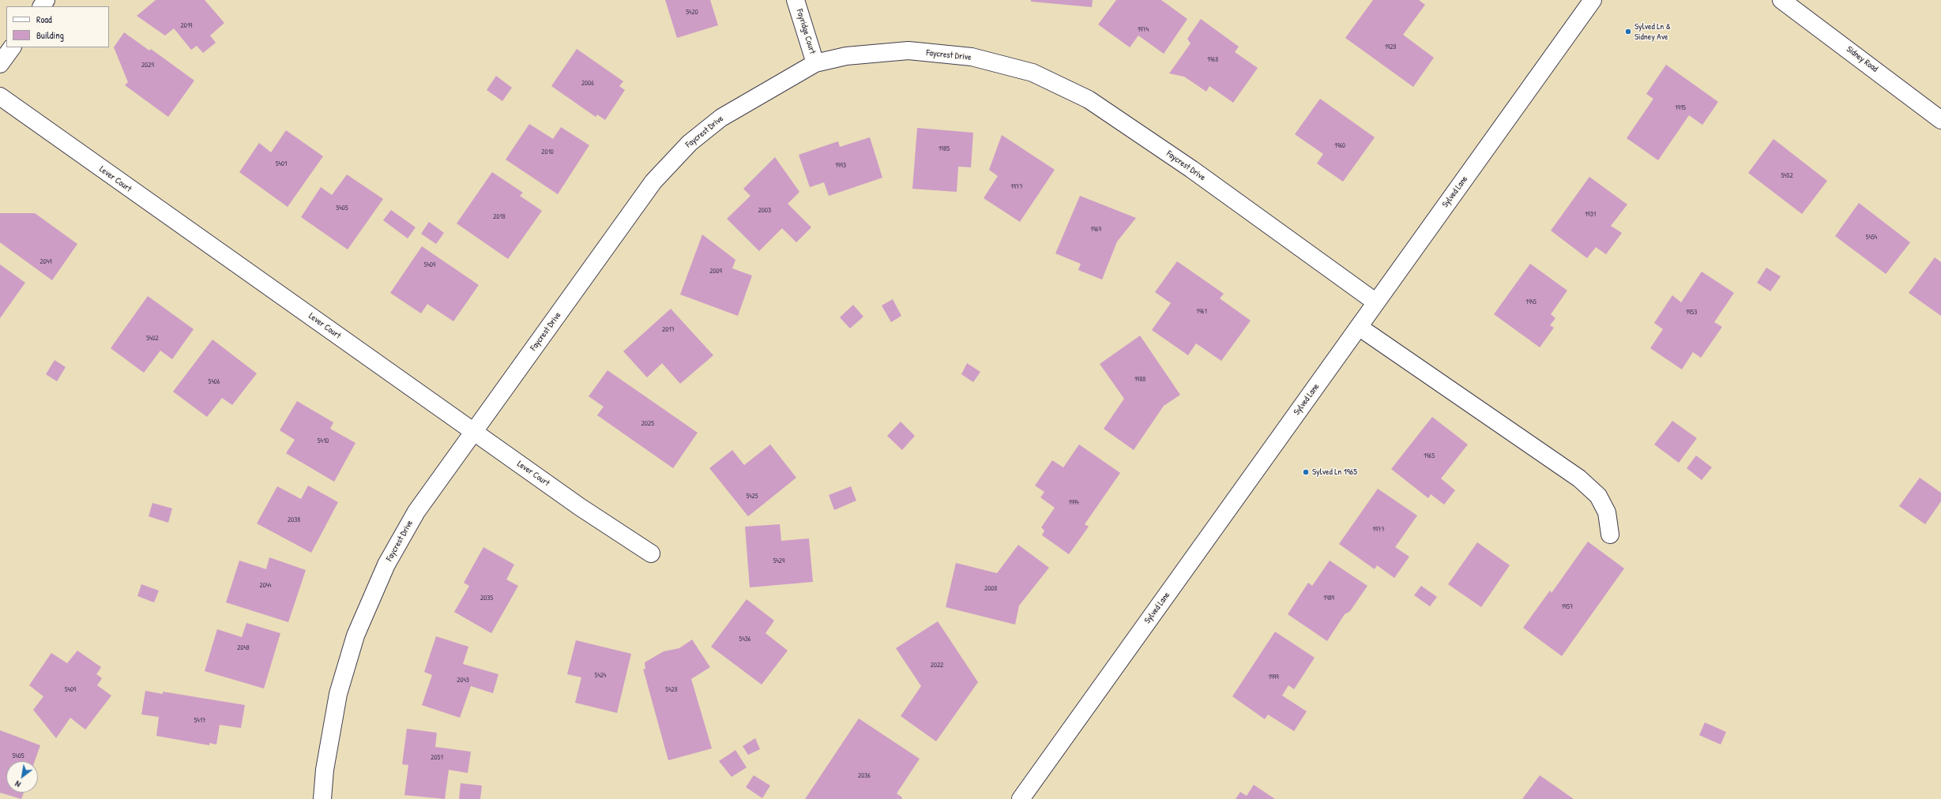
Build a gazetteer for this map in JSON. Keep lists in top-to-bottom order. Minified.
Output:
{"streets":{"street":["Fayridge Court","Faycrest Drive","Sidney Road","Lever Court","Sylved Lane"]},"crossings":[["Fayridge Court","Faycrest Drive"],["Faycrest Drive","Lever Court"],["Faycrest Drive","Sylved Lane"]],"places":["Sylved Ln & Sidney Ave","Sylved Ln 1965"],"house_numbers":["5420","2019","1974","1928","1968","2029","2006","1915","1960","1985","2010","5401","1993","5452","1977","5405","2003","1931","2018","1969","5454","2049","5409","2009","1945","1961","1953","2017","5402","1988","5406","2025","5410","1965","5425","1994","2038","1977","5429","2044","2008","2035","1989","1957","5436","2048","2022","5424","1999","2043","5409","5428","5417","5405","2051","2036"],"legend":["Road","Building"],"north":"bottom left"}
